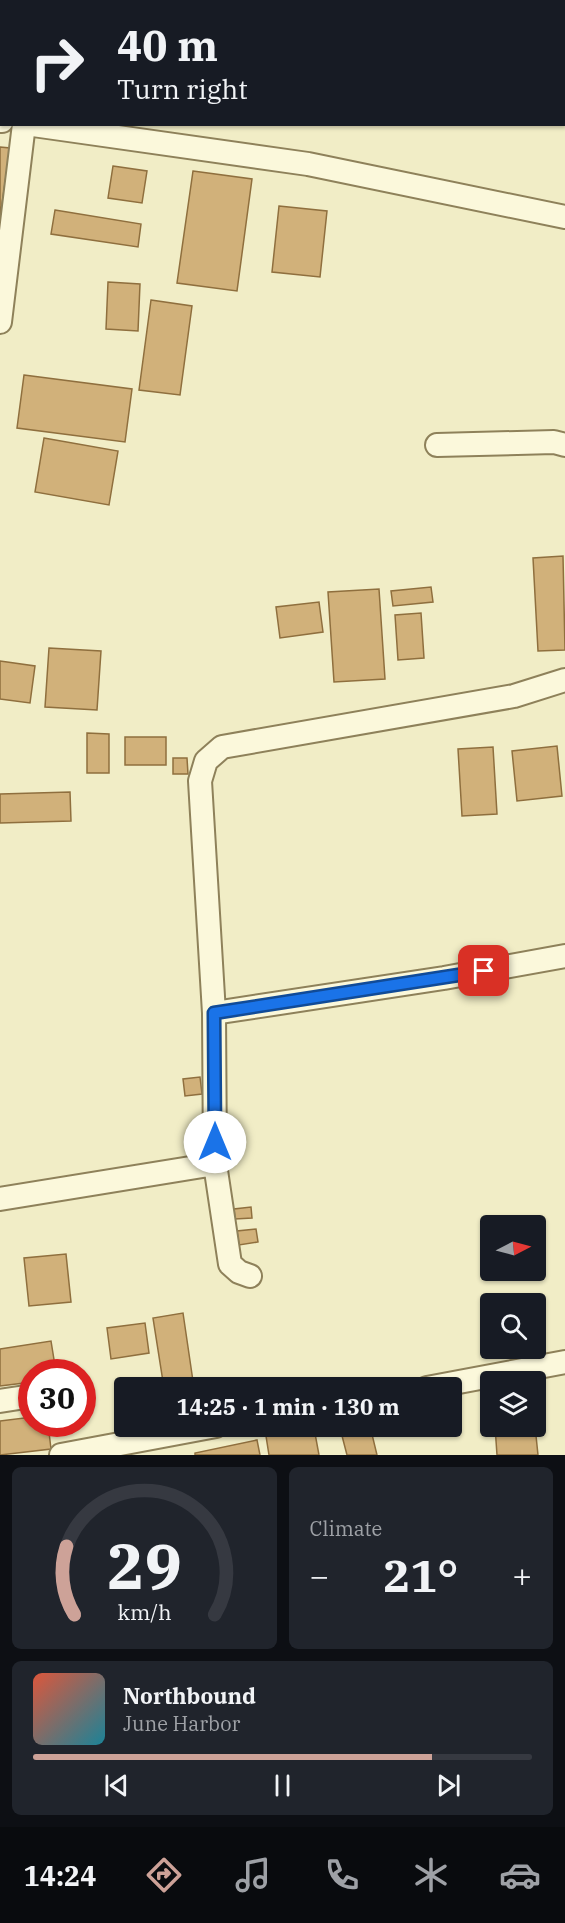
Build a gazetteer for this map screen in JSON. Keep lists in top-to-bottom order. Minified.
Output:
{"north":"right","page":{"turn":["40 m","Turn right"],"limit":"30","trip":"14:25 · 1 min · 130 m","tile":"Climate","heat":["−","21°","+"],"song":["Northbound","June Harbor"],"tabs":"14:24","gauge":["29","km/h"]}}
